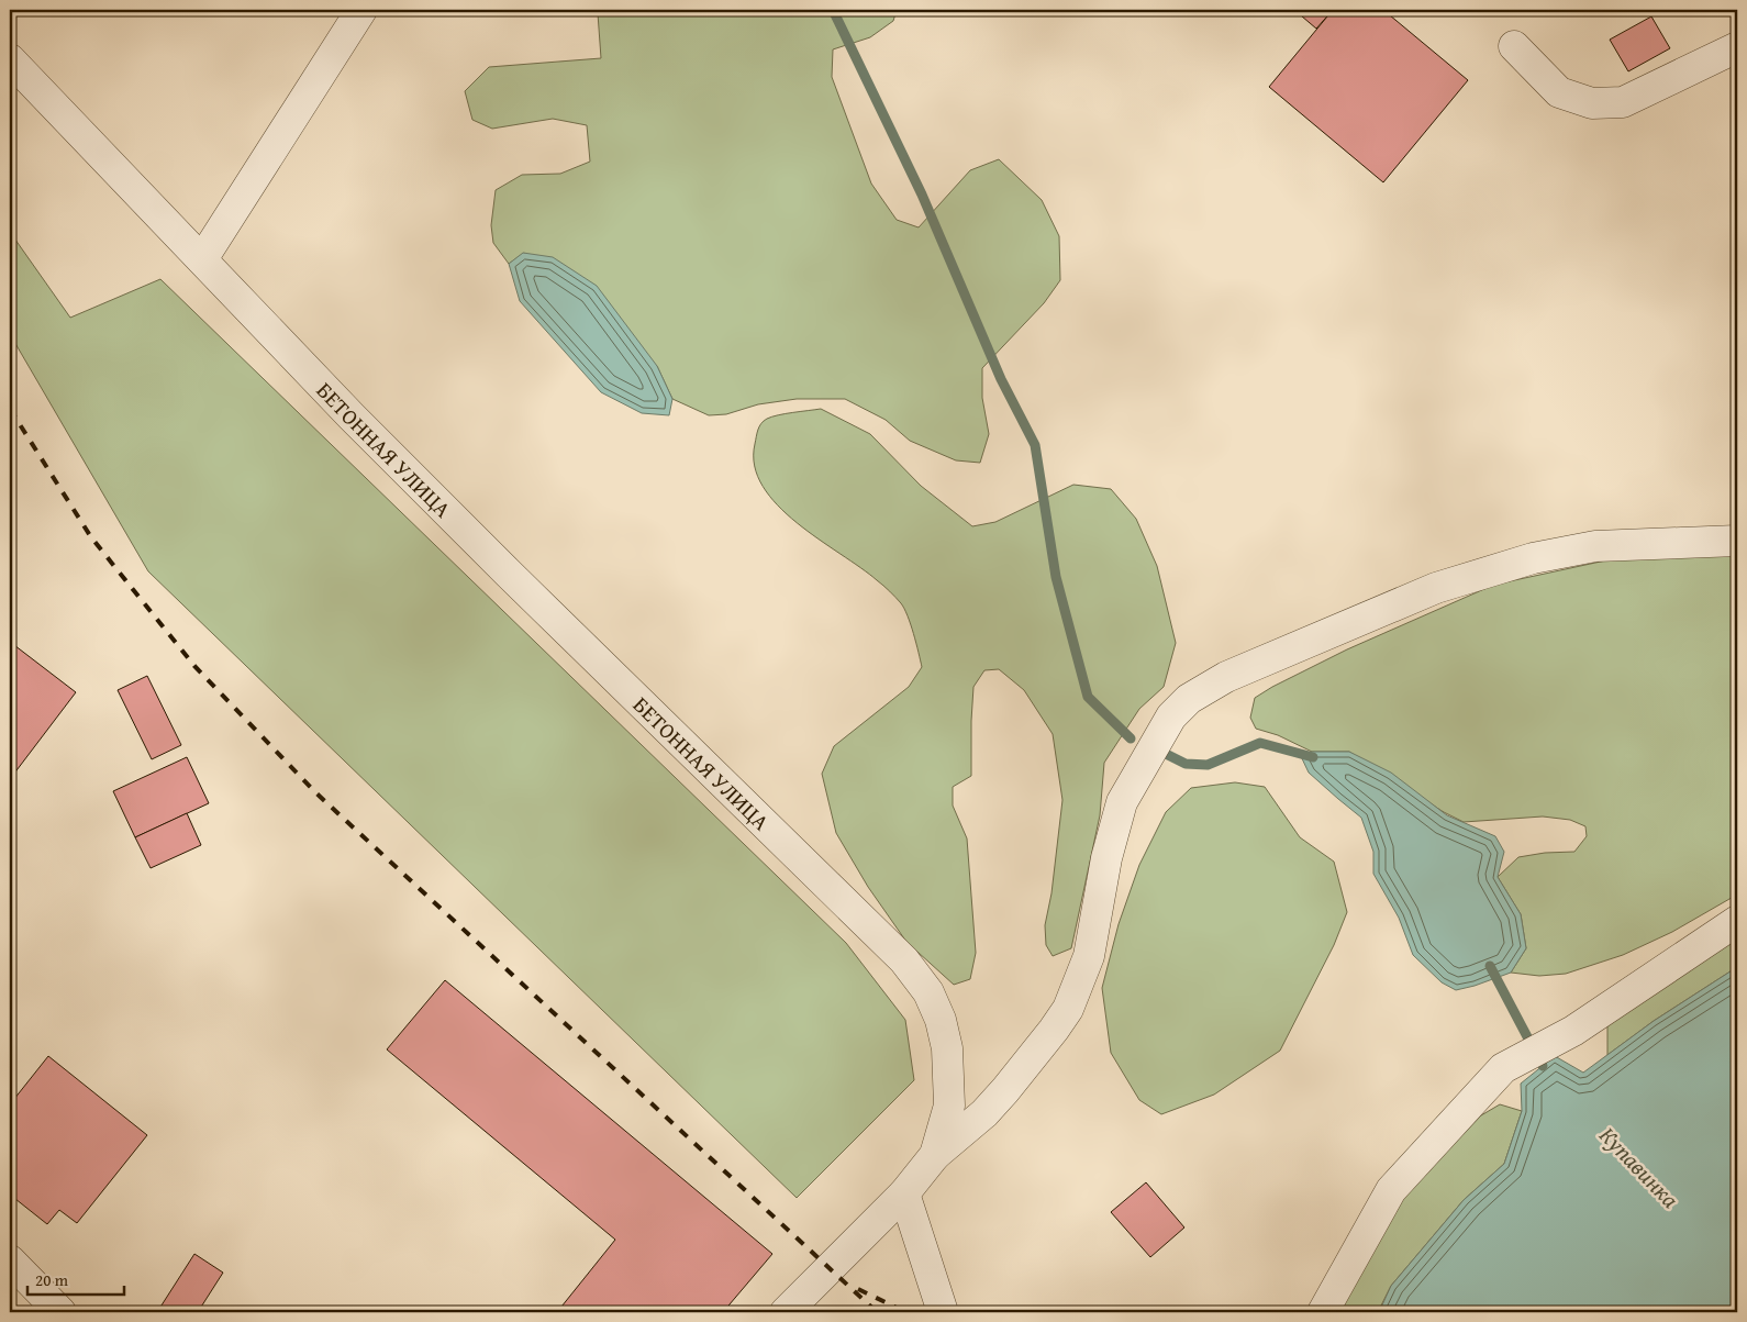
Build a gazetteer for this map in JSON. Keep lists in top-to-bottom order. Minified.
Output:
{"streets":{"street":["БЕТОННАЯ УЛИЦА"]},"water":["Купавинка"],"scale_bar":"20 m"}
